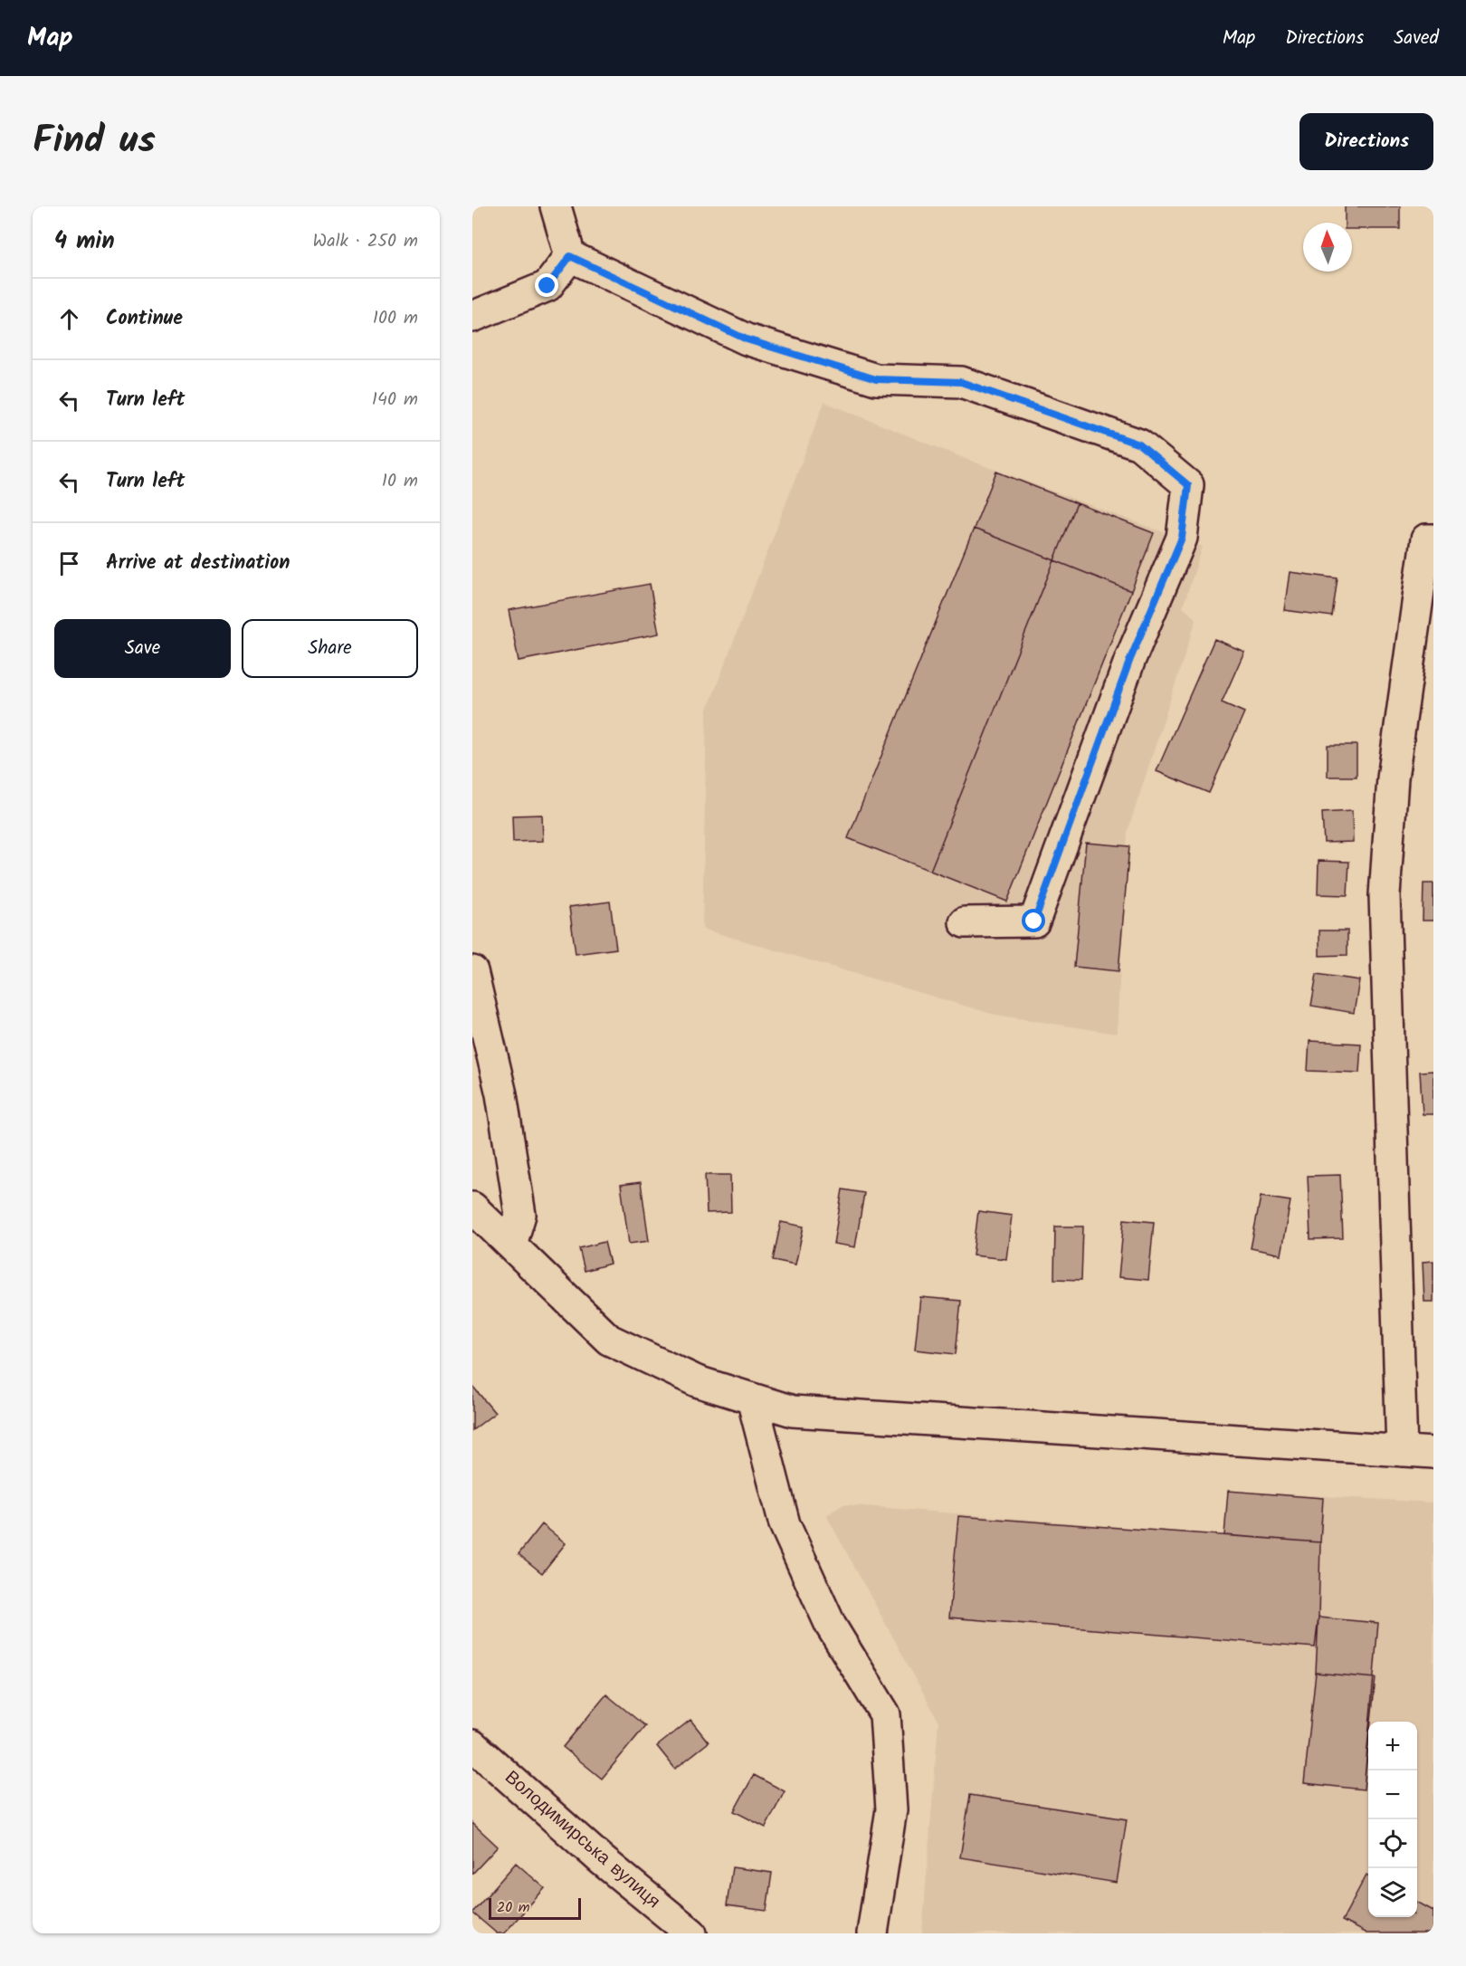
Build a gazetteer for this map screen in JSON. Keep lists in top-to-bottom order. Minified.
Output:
{"streets":{"street":["Володимирська вулиця"]},"scale_bar":"20 m","north":"top","page":{"header":"Map","nav":["Map","Directions","Saved"],"title":"Find us","buttons":["Directions",["Save","Share"]],"heading":["4 min","Walk · 250 m"],"list":[["Continue","100 m"],["Turn left","140 m"],["Turn left","10 m"],"Arrive at destination"],"map_buttons":["+","−"],"scale":"20 m"}}
